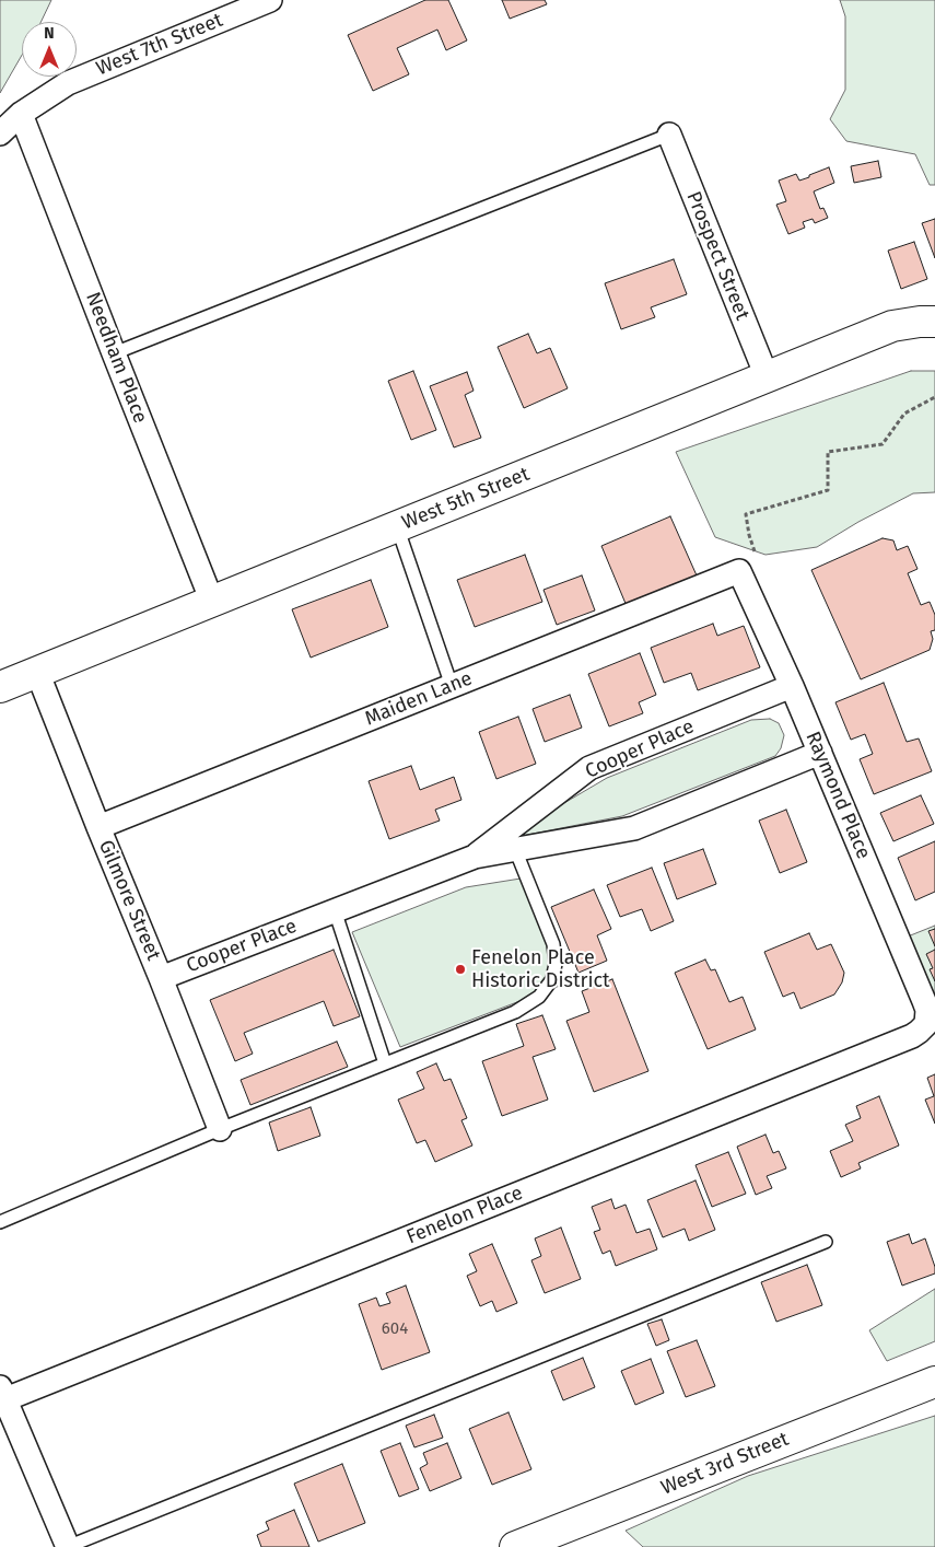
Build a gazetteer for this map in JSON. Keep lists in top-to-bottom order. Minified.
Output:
{"streets":{"street":["West 7th Street","Prospect Street","Needham Place","West 5th Street","Maiden Lane","Cooper Place","Raymond Place","Gilmore Street","Fenelon Place","West 3rd Street"]},"crossings":[["West 7th Street","Needham Place"],["Prospect Street","West 5th Street"],["Needham Place","West 5th Street"],["West 5th Street","Gilmore Street"],["Maiden Lane","Raymond Place"],["Maiden Lane","Gilmore Street"],["Cooper Place","Raymond Place"],["Cooper Place","Gilmore Street"],["Raymond Place","Fenelon Place"]],"places":["Fenelon Place Historic District"],"house_numbers":["604"],"north":"top"}
